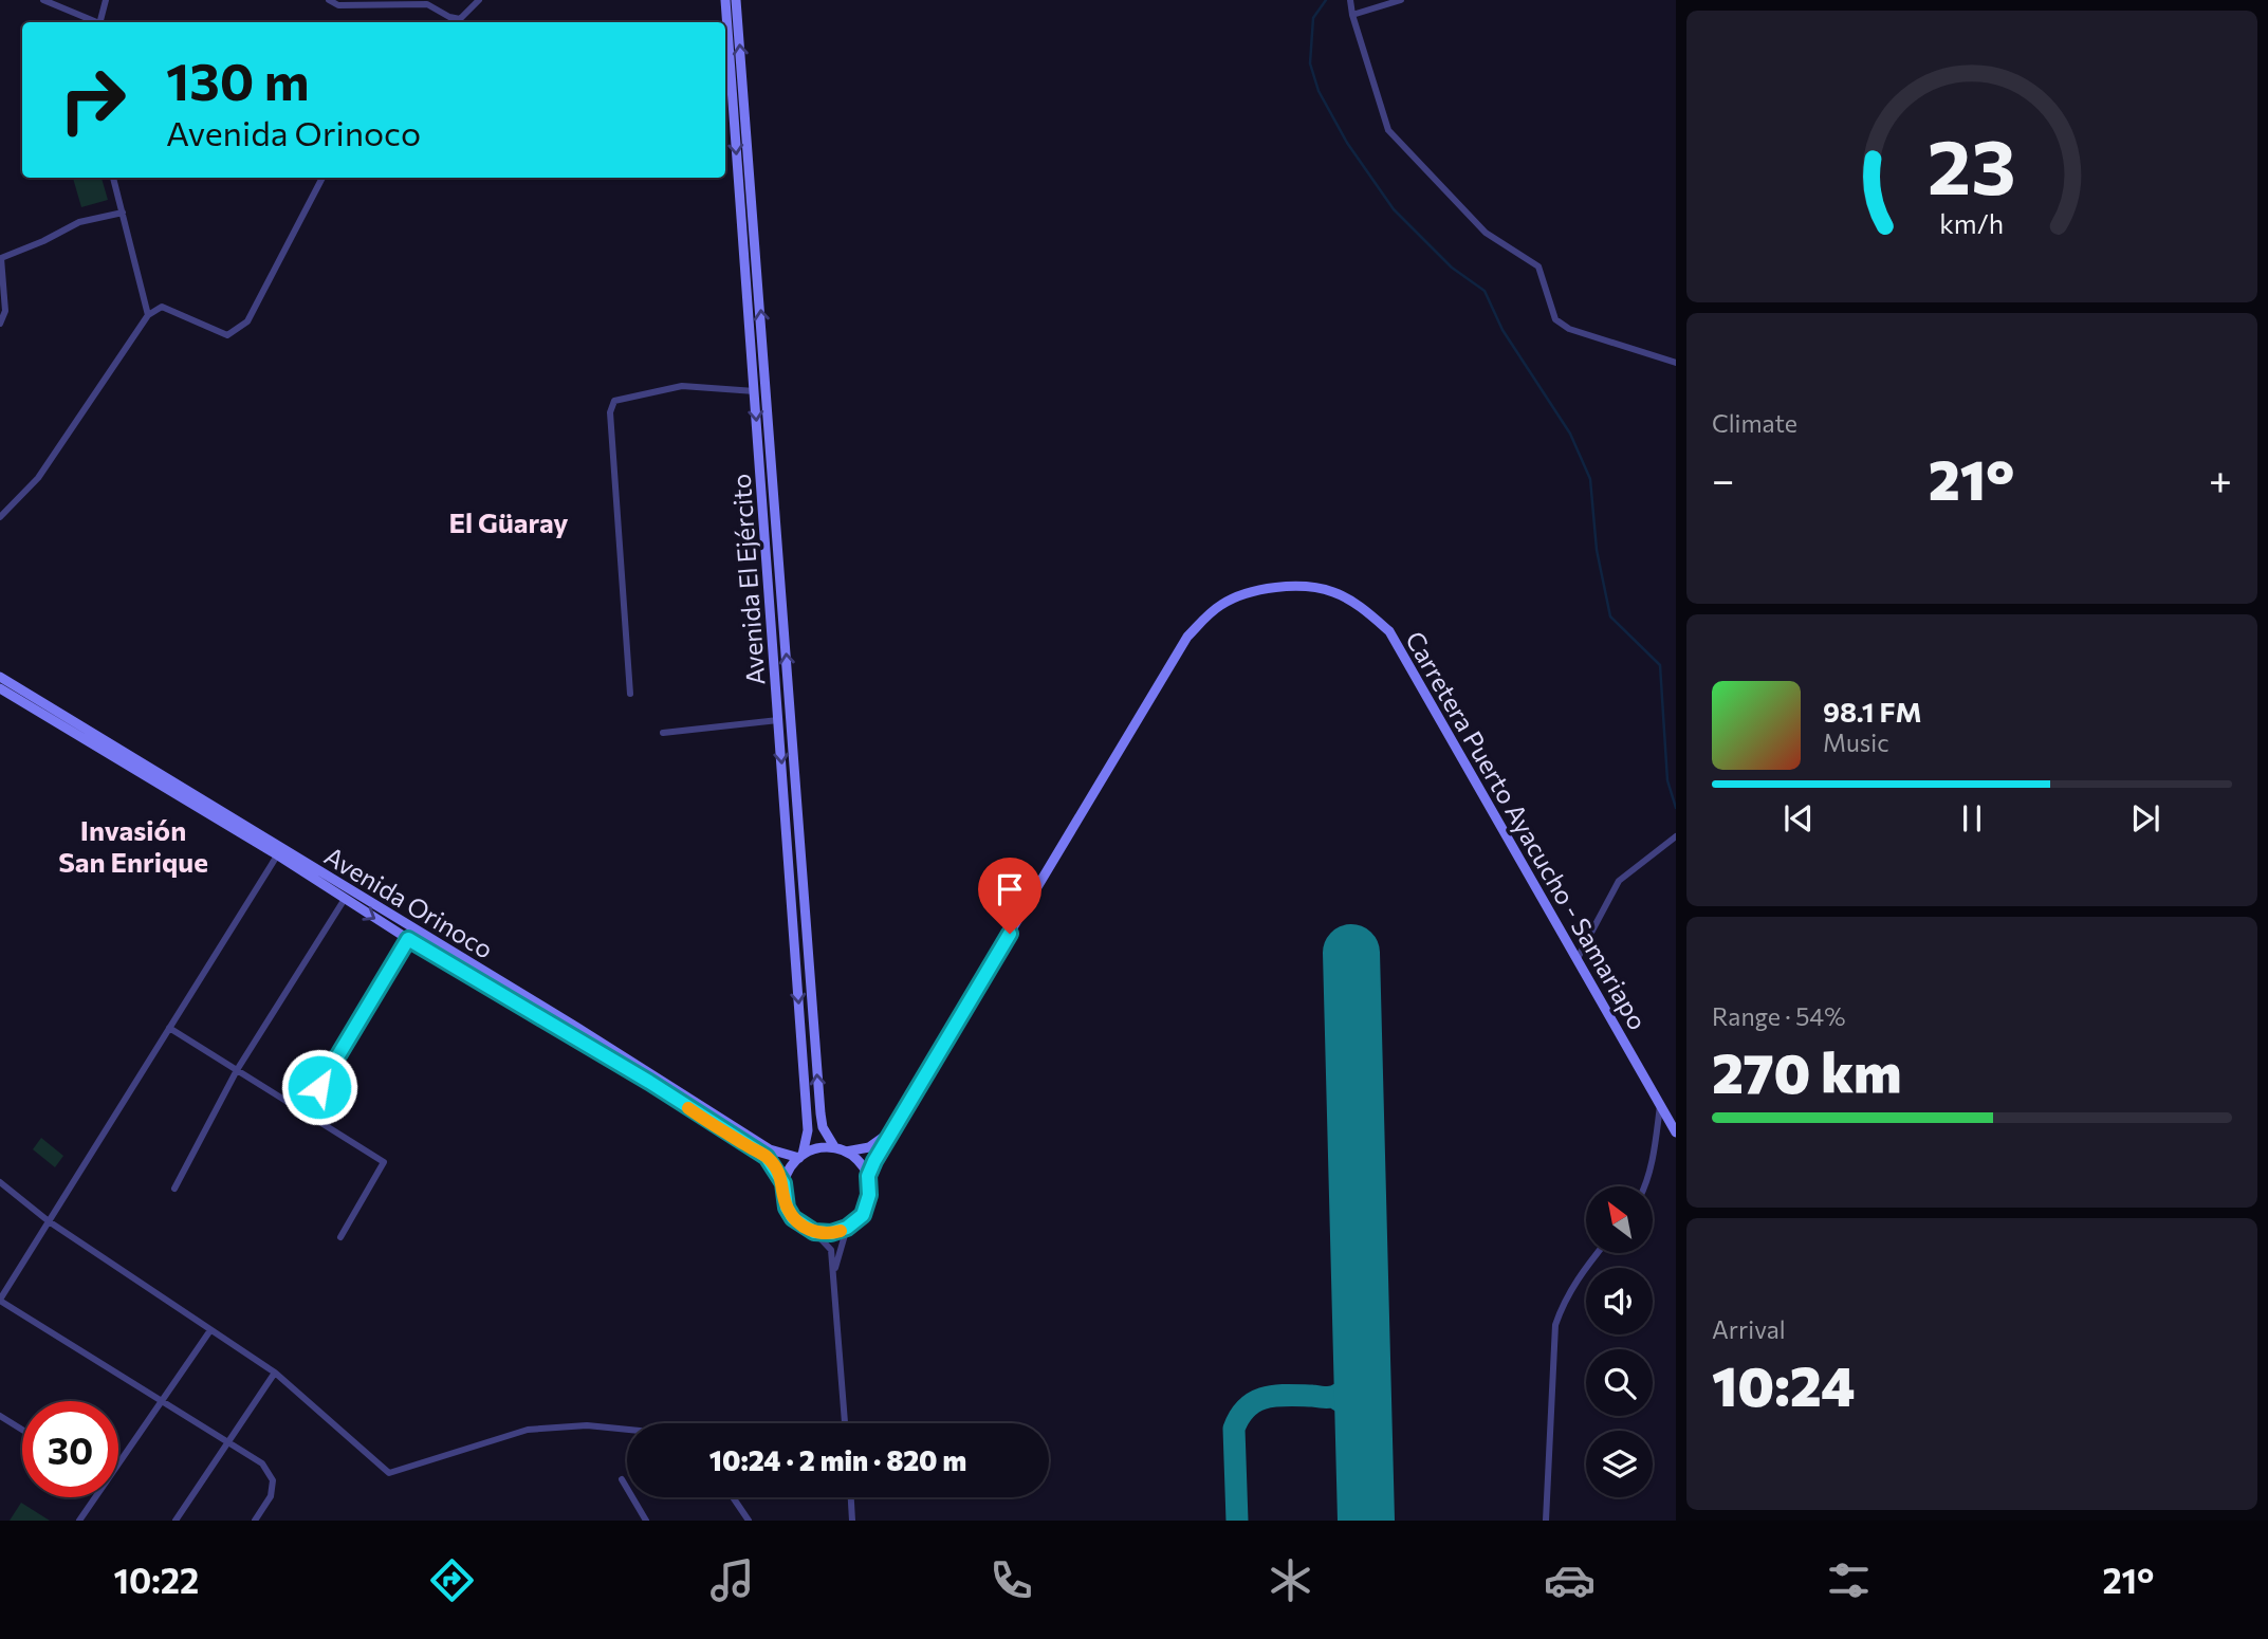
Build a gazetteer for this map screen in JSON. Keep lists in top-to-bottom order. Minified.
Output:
{"streets":{"street":["Avenida El Ejército","Carretera Puerto Ayacucho - Samariapo","Avenida Orinoco"]},"crossings":[["Avenida El Ejército","Carretera Puerto Ayacucho - Samariapo"],["Avenida El Ejército","Avenida Orinoco"],["Carretera Puerto Ayacucho - Samariapo","Avenida Orinoco"]],"districts":["El Güaray","Invasión San Enrique"],"north":"top left","page":{"turn":["130 m","Avenida Orinoco"],"tile":["Climate",["Range · 54%","270 km"],["Arrival","10:24"]],"heat":["−","21°","+"],"song":["98.1 FM","Music"],"limit":"30","trip":"10:24 · 2 min · 820 m","tabs":["10:22","21°"],"gauge":["23","km/h"]}}
